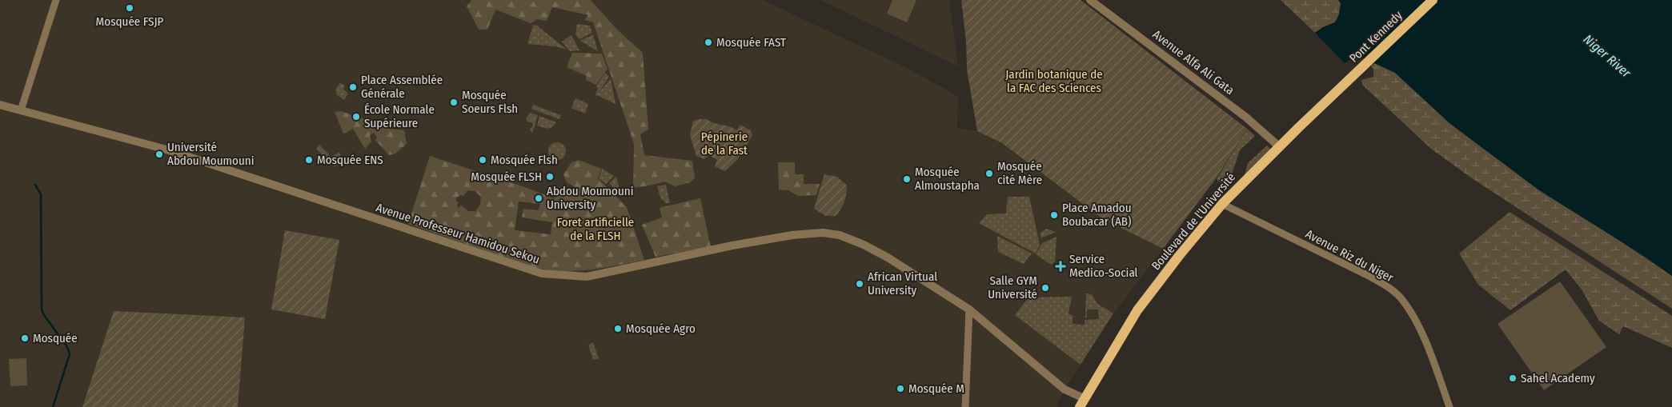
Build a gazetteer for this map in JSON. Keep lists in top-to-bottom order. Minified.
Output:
{"streets":{"main road":["Pont Kennedy","Boulevard de l'Université"],"street":["Avenue Alfa Ali Gata","Avenue Professeur Hamidou Sekou","Avenue Riz du Niger"]},"crossings":[["Pont Kennedy","Boulevard de l'Université"],["Avenue Alfa Ali Gata","Boulevard de l'Université"],["Boulevard de l'Université","Avenue Professeur Hamidou Sekou"],["Boulevard de l'Université","Avenue Riz du Niger"]],"water":["Niger River"],"parks":["Jardin botanique de la FAC des Sciences","Pépinerie de la Fast","Foret artificielle de la FLSH"],"places":{"other":["Mosquée FSJP","Mosquée FAST","Place Assemblée Générale","Mosquée Soeurs Flsh","École Normale Supérieure","Université Abdou Moumouni","Mosquée ENS","Mosquée Flsh","Mosquée cité Mère","Mosquée FLSH","Mosquée Almoustapha","Abdou Moumouni University","Place Amadou Boubacar (AB)","African Virtual University","Salle GYM Université","Mosquée Agro","Mosquée","Sahel Academy","Mosquée M"],"health":["Service Medico-Social"]}}
